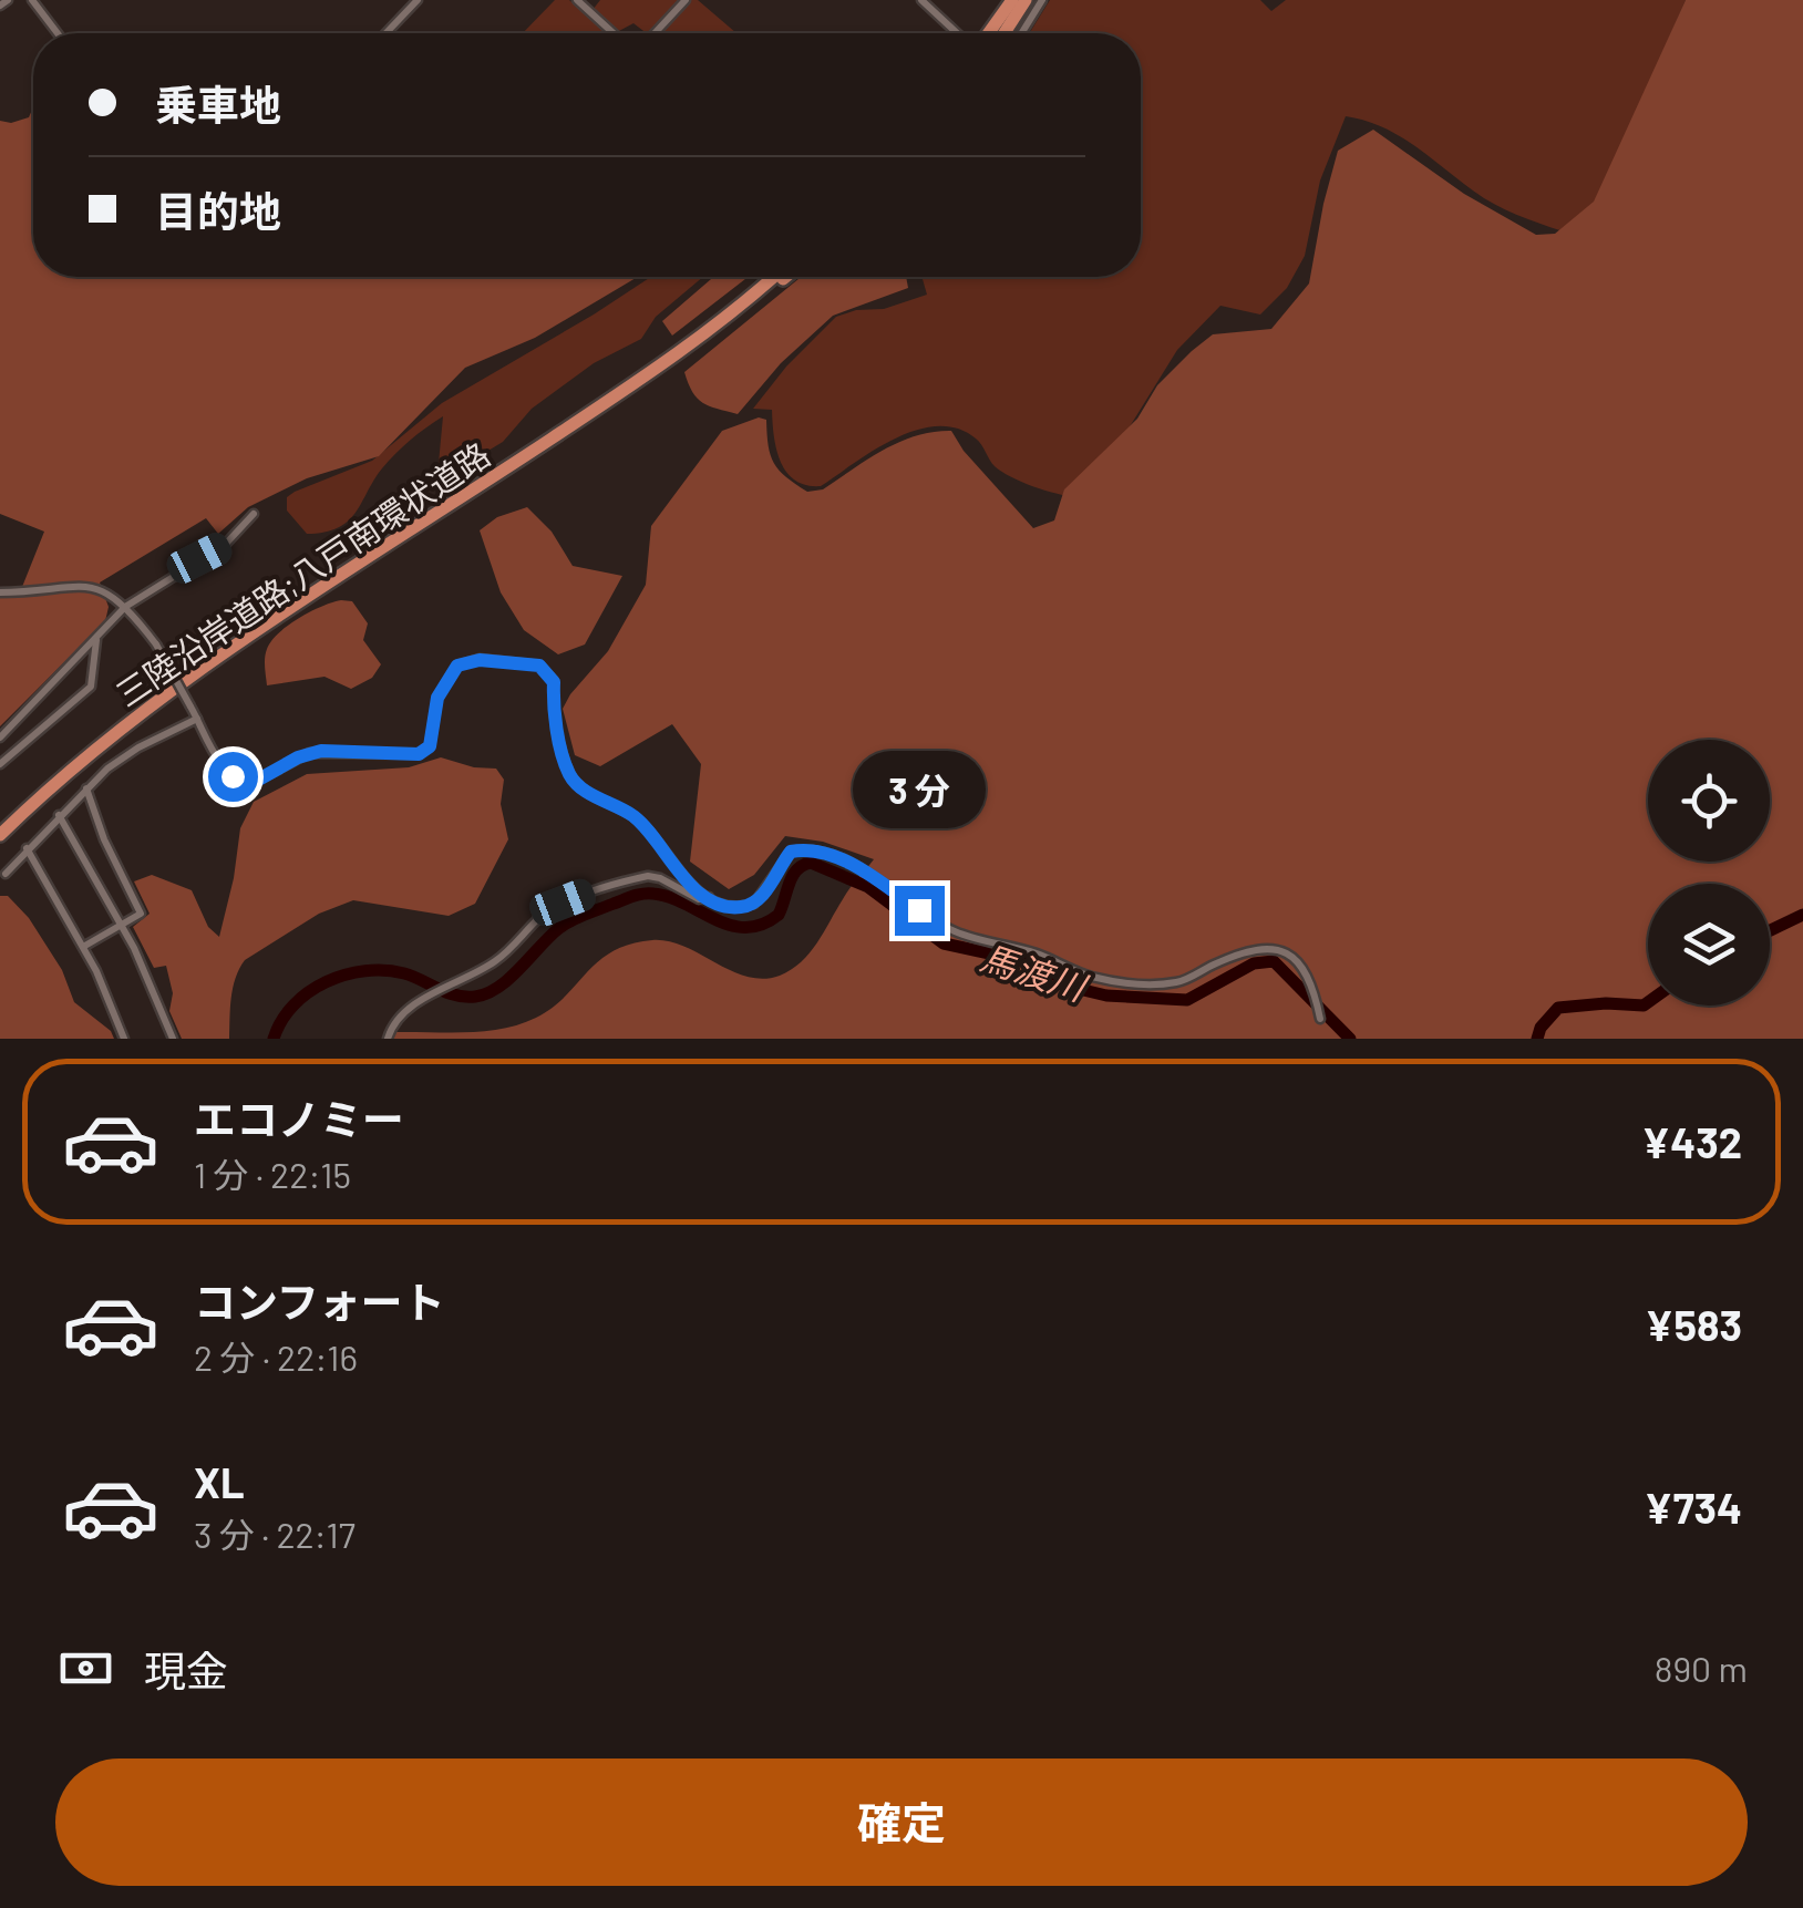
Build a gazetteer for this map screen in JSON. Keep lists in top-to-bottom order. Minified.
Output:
{"streets":{"highway":["三陸沿岸道路;八戸南環状道路"]},"water":["馬渡川"],"page":{"banner":["乗車地","目的地"],"bubble":"3 分","list":[{"name":"エコノミー","note":"1 分 · 22:15","value":"¥432"},{"name":"コンフォート","note":"2 分 · 22:16","value":"¥583"},{"name":"XL","note":"3 分 · 22:17","value":"¥734"}],"pay":["現金","890 m"],"buttons":"確定"}}
